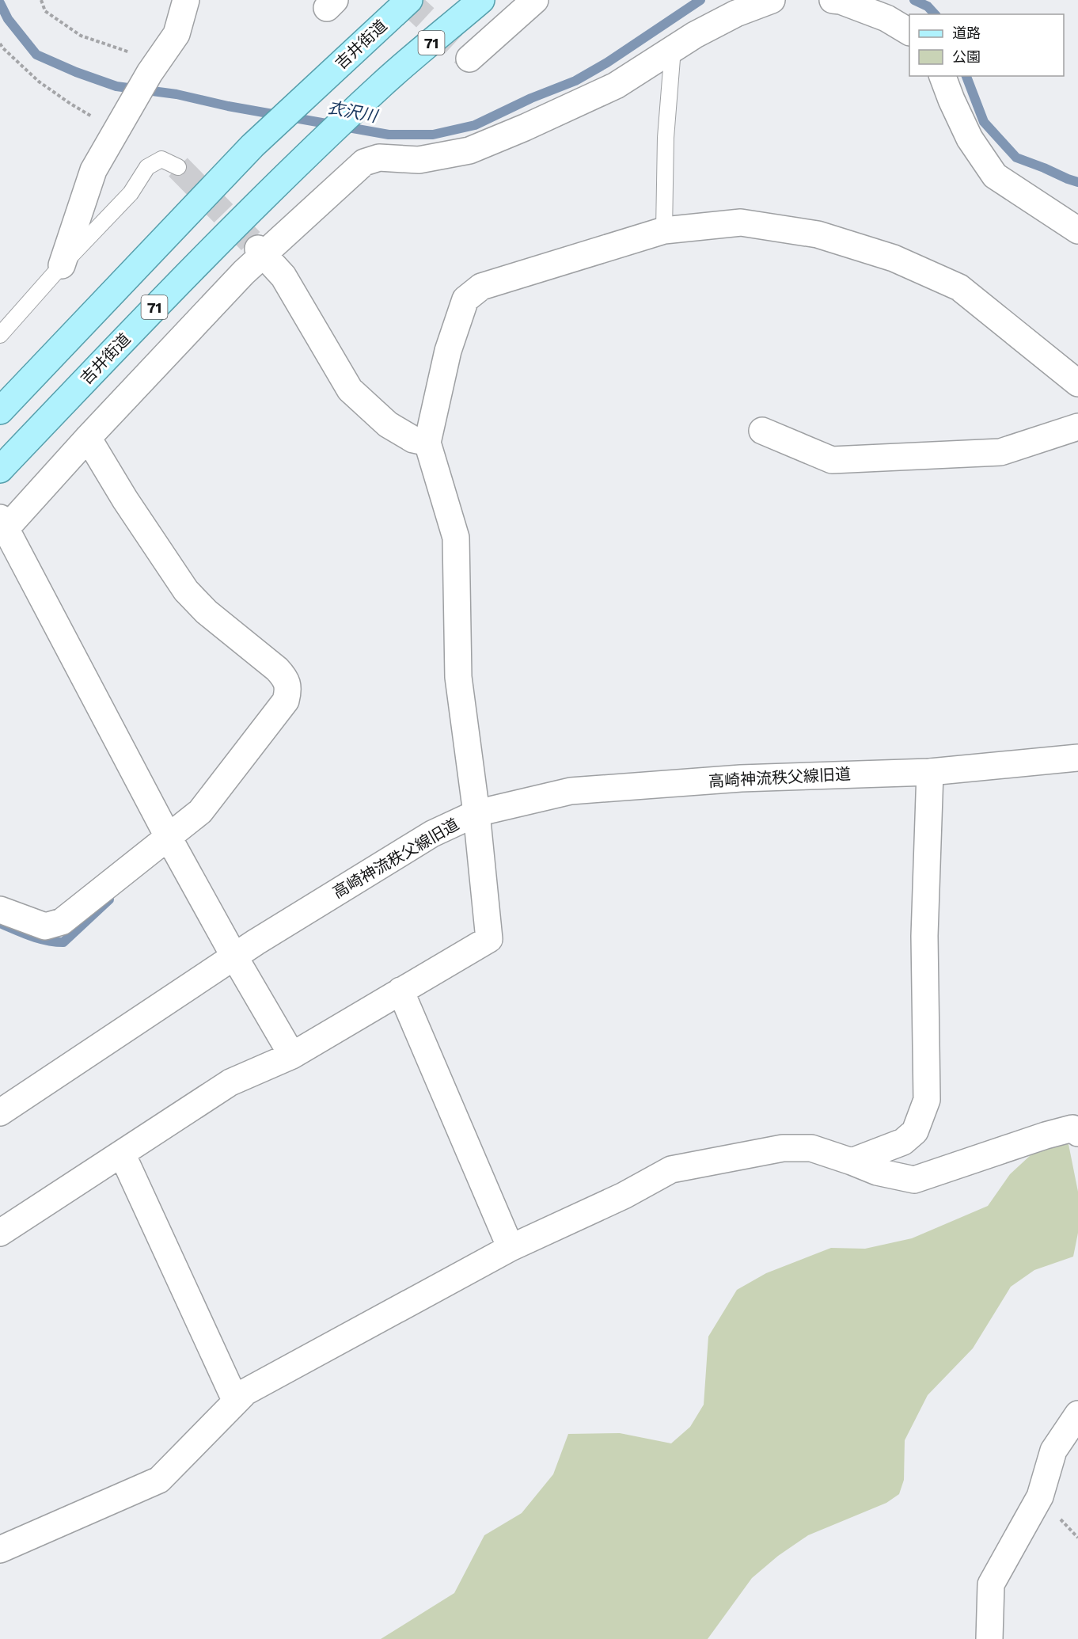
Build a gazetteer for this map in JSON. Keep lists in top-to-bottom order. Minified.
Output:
{"streets":{"main road":["71","吉井街道"],"street":["高崎神流秩父線旧道"]},"water":["衣沢川"],"legend":["道路","公園"]}
